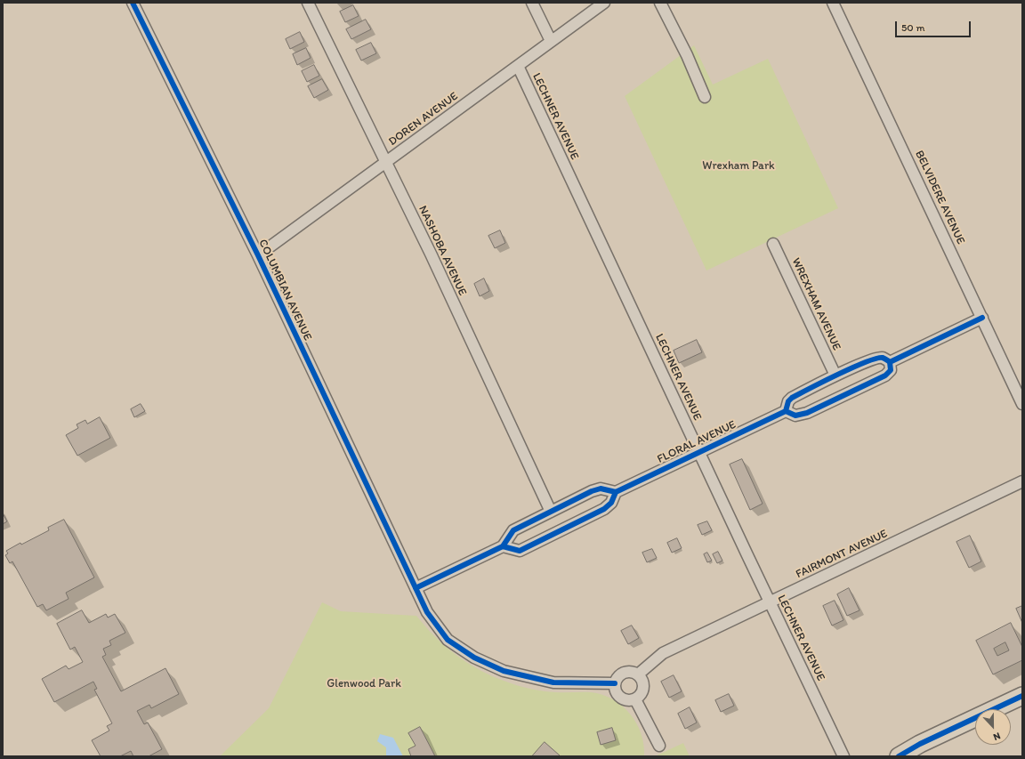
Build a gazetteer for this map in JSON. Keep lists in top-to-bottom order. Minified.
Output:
{"streets":{"street":["LECHNER AVENUE","DOREN AVENUE","BELVIDERE AVENUE","NASHOBA AVENUE","COLUMBIAN AVENUE","WREXHAM AVENUE","FLORAL AVENUE","FAIRMONT AVENUE"]},"crossings":[["LECHNER AVENUE","DOREN AVENUE"],["LECHNER AVENUE","FLORAL AVENUE"],["LECHNER AVENUE","FAIRMONT AVENUE"],["DOREN AVENUE","NASHOBA AVENUE"],["DOREN AVENUE","COLUMBIAN AVENUE"]],"parks":["Wrexham Park","Glenwood Park"],"scale_bar":"50 m","north":"bottom"}
